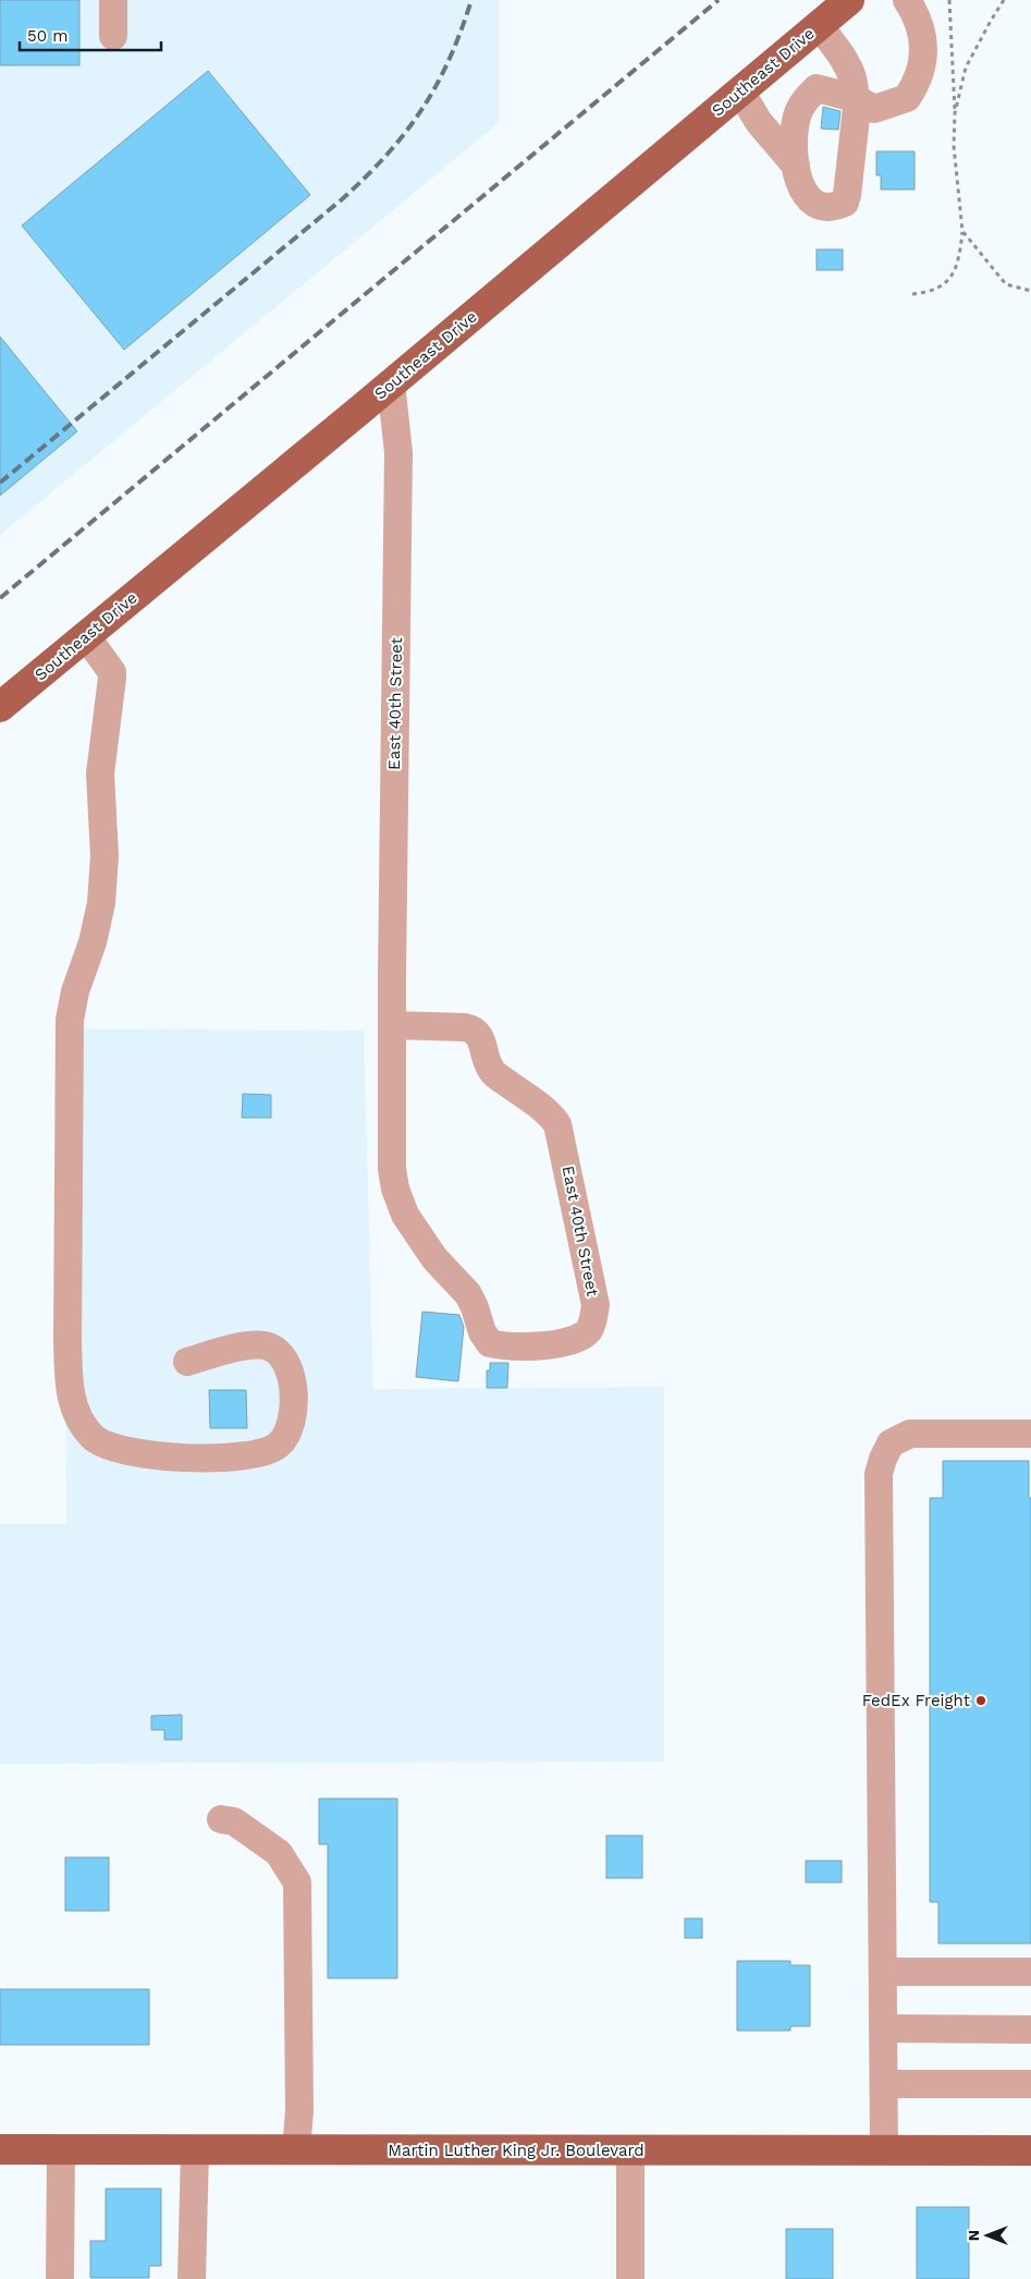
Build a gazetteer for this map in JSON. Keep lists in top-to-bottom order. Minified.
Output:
{"streets":{"main road":["Southeast Drive","Martin Luther King Jr. Boulevard"],"street":["East 40th Street"]},"crossings":[["Southeast Drive","East 40th Street"]],"places":["FedEx Freight"],"scale_bar":"50 m","north":"left"}
